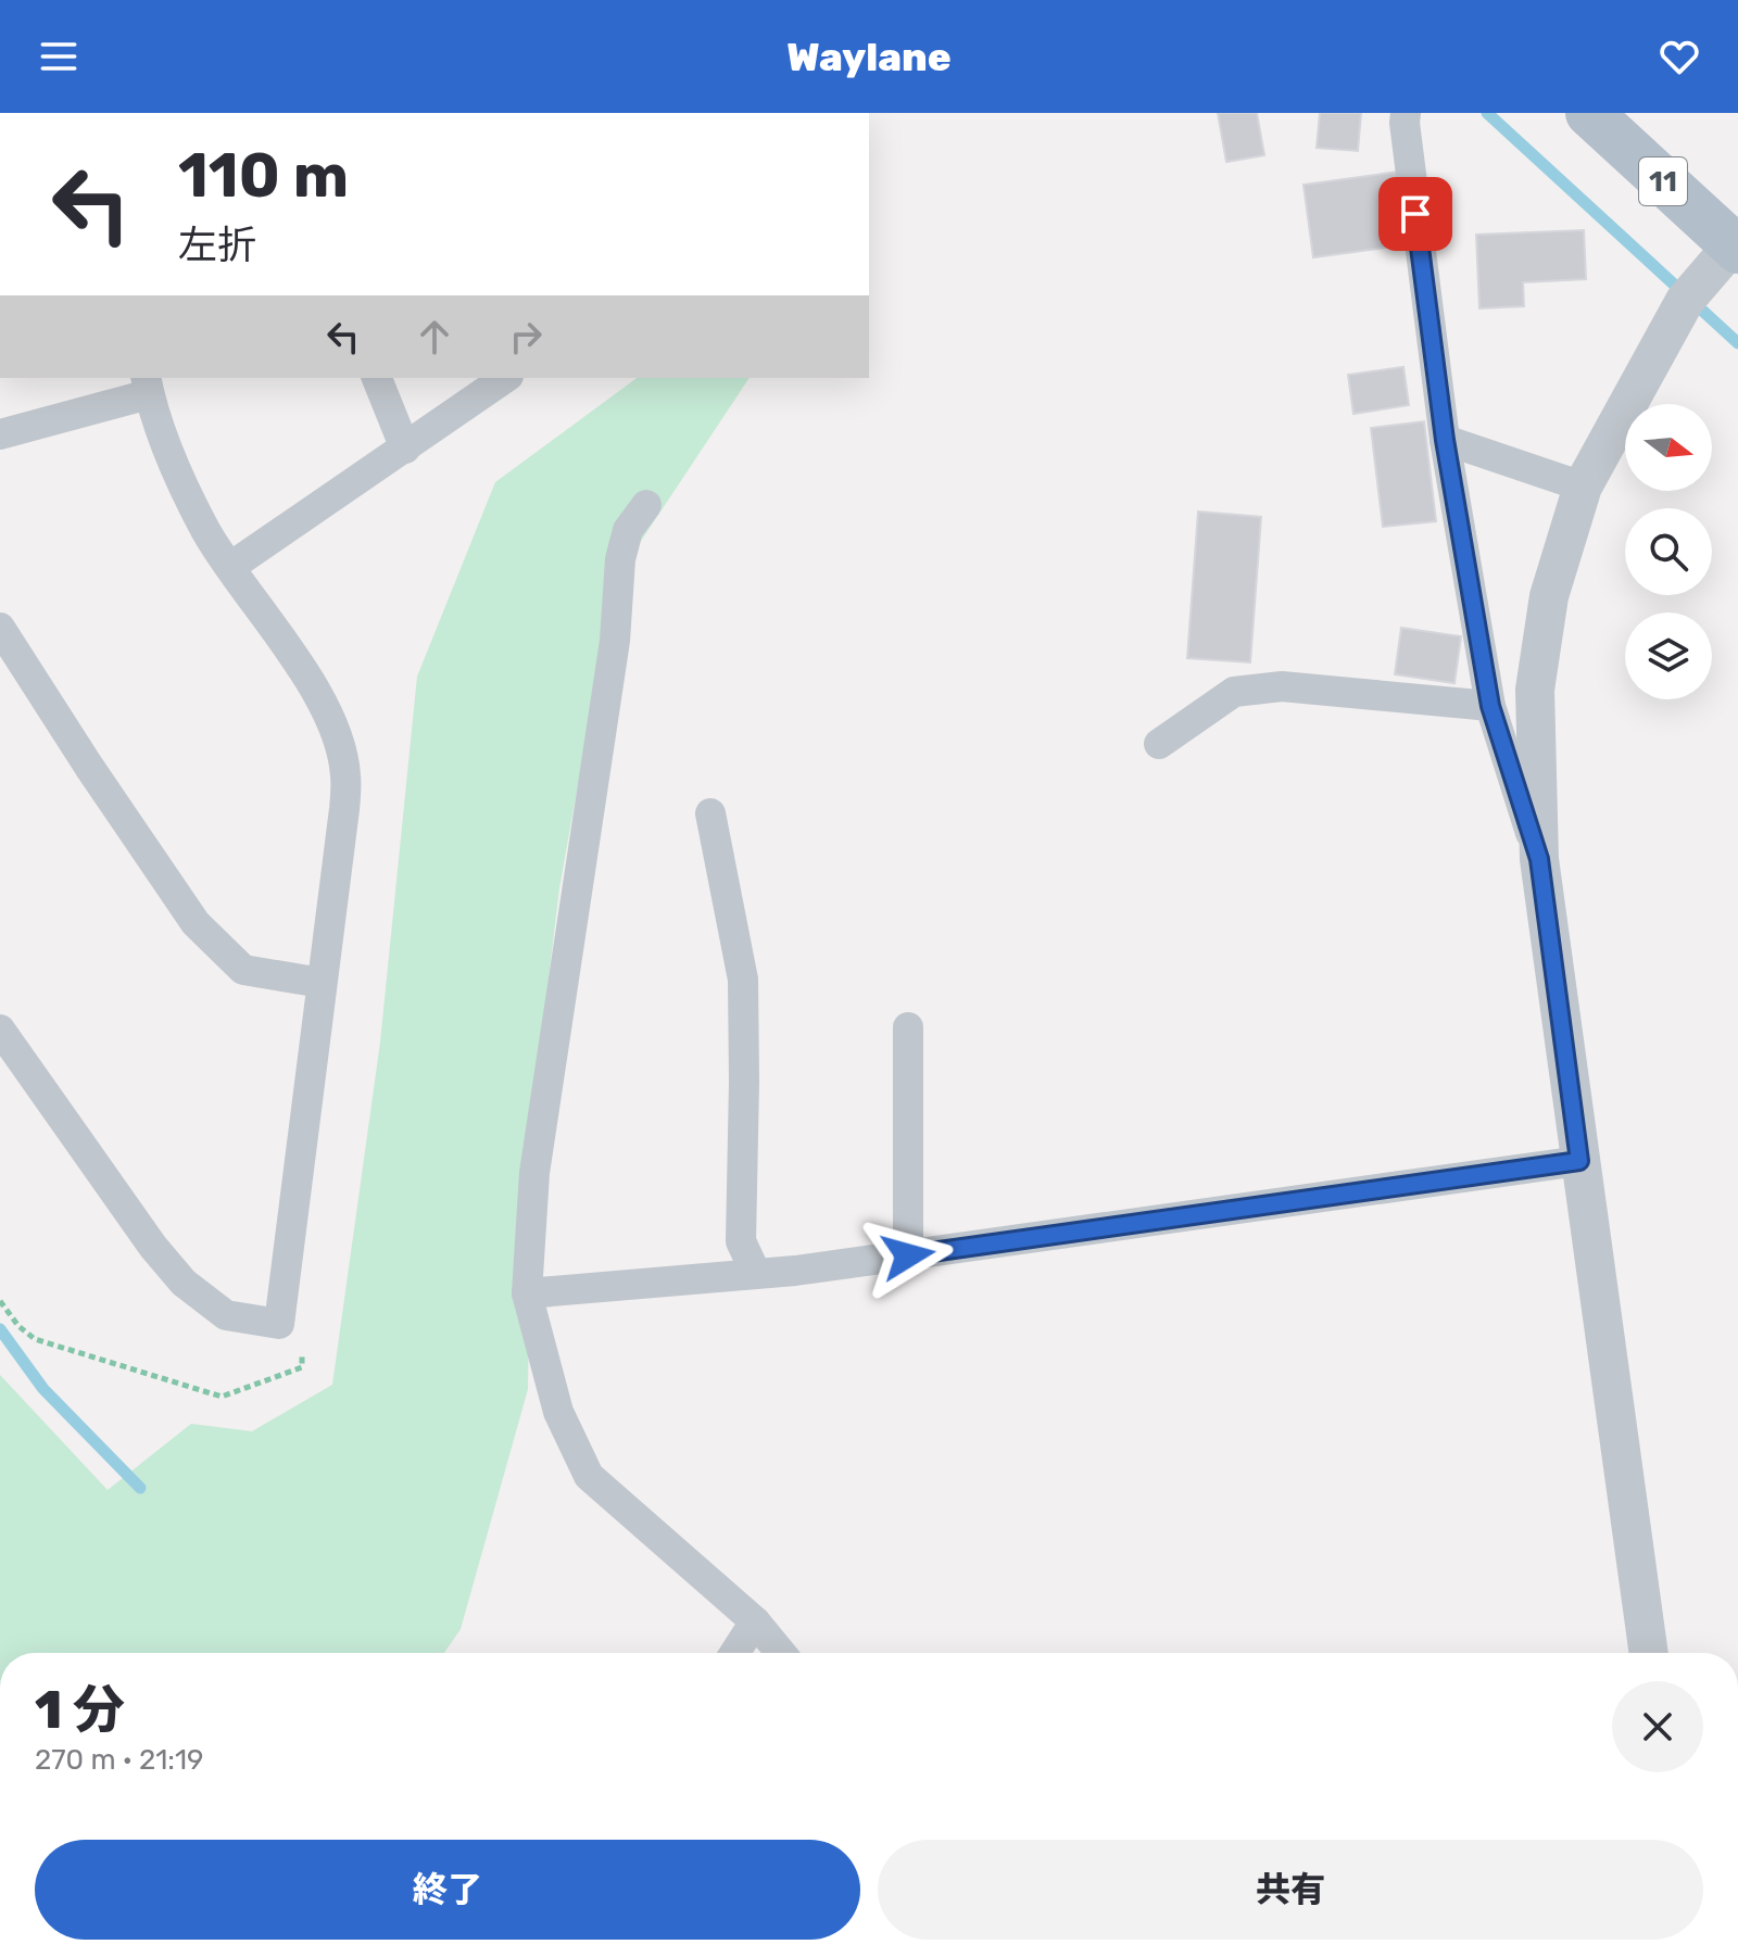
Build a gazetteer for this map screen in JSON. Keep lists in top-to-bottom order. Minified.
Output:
{"streets":{"main road":["11"]},"north":"right","page":{"header":"Waylane","turn":["110 m","左折"],"heading":["1 分","270 m · 21:19"],"buttons":["終了","共有"]}}
